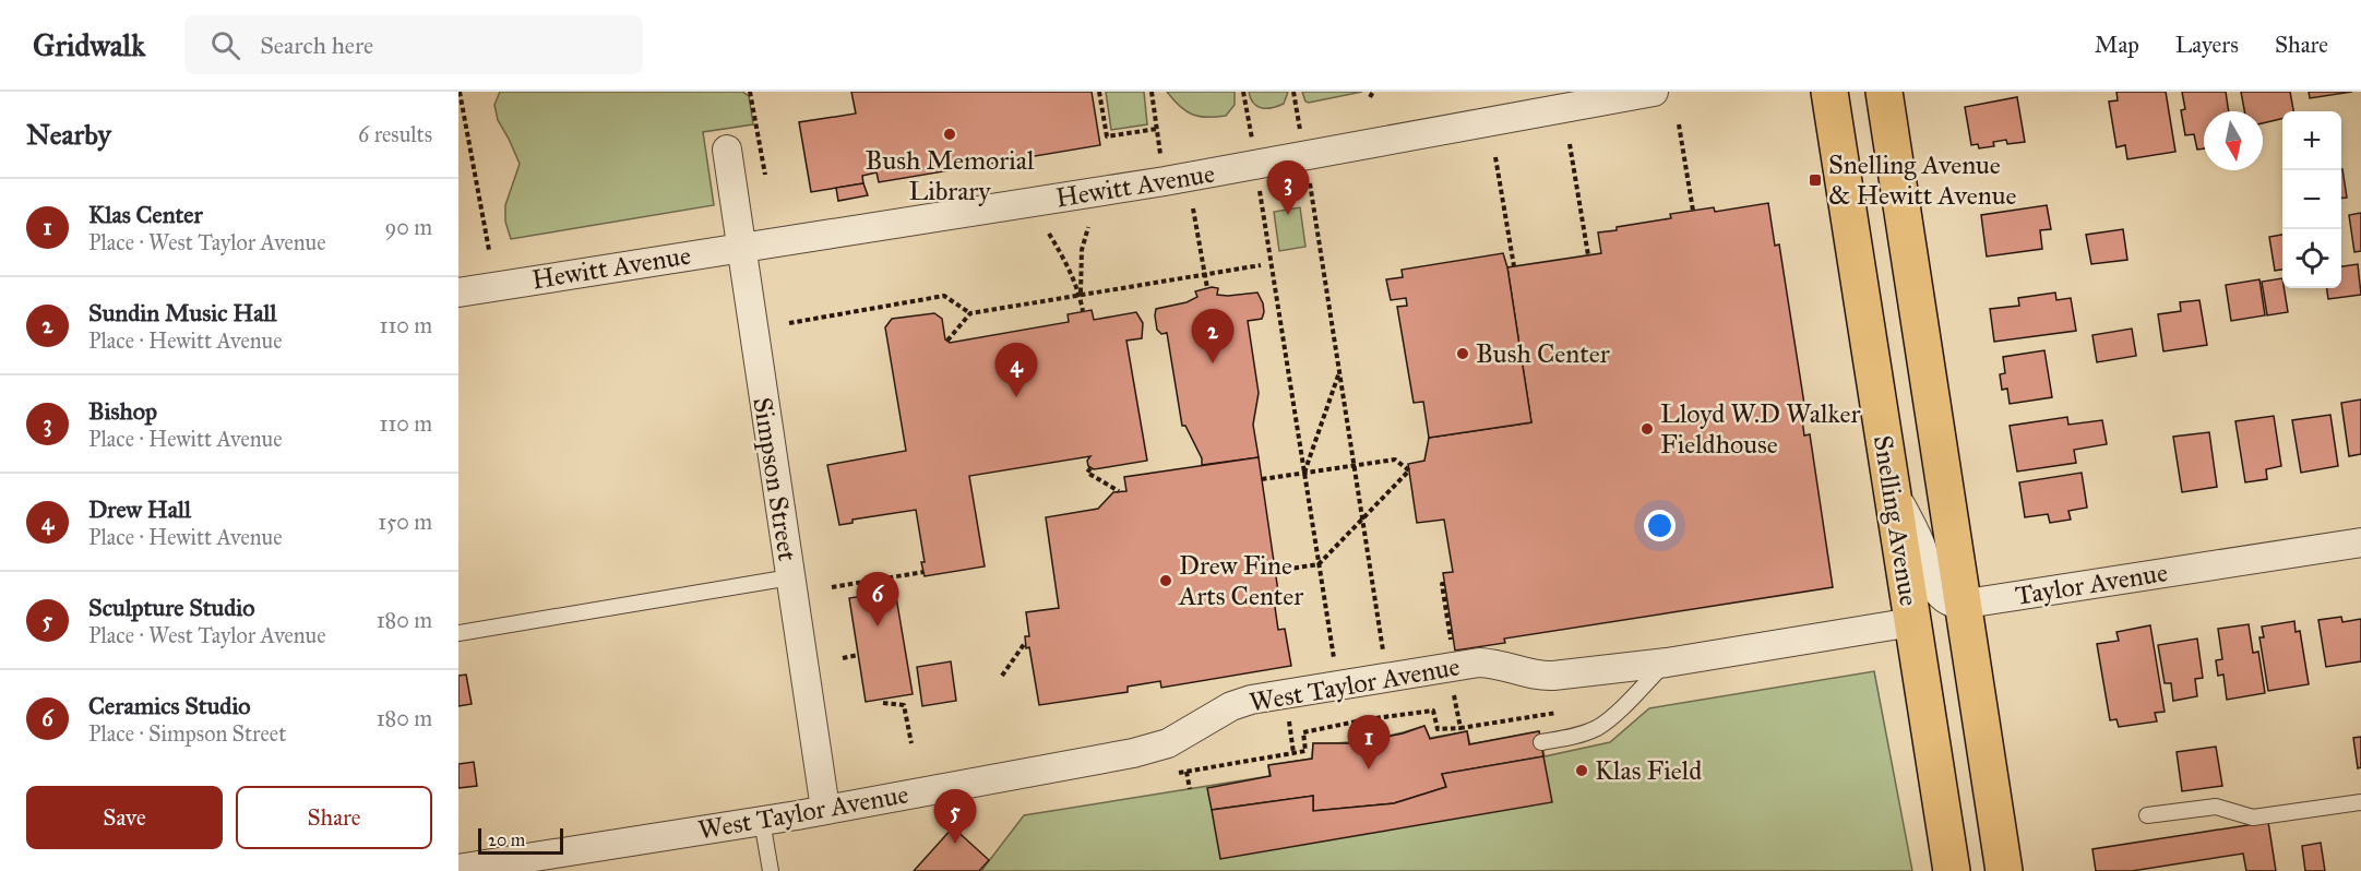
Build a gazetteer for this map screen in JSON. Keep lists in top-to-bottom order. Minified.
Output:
{"streets":{"main road":["Snelling Avenue"],"street":["Hewitt Avenue","Simpson Street","Taylor Avenue","West Taylor Avenue"]},"crossings":[["Hewitt Avenue","Simpson Street"],["Simpson Street","West Taylor Avenue"],["Snelling Avenue","Taylor Avenue"],["Snelling Avenue","West Taylor Avenue"]],"places":{"other":["Bush Memorial Library","Bush Center","Lloyd W.D Walker Fieldhouse","Drew Fine Arts Center","Klas Field"],"transit":["Snelling Avenue & Hewitt Avenue"]},"scale_bar":"20 m","north":"bottom","page":{"header":"Gridwalk","search":"Search here","nav":["Map","Layers","Share"],"heading":["Nearby","6 results"],"map_buttons":["+","−"],"pins":["3","2","4","6","1","5"],"list":[{"mark":"1","name":"Klas Center","note":"Place · West Taylor Avenue","value":"90 m"},{"mark":"2","name":"Sundin Music Hall","note":"Place · Hewitt Avenue","value":"110 m"},{"mark":"3","name":"Bishop","note":"Place · Hewitt Avenue","value":"110 m"},{"mark":"4","name":"Drew Hall","note":"Place · Hewitt Avenue","value":"150 m"},{"mark":"5","name":"Sculpture Studio","note":"Place · West Taylor Avenue","value":"180 m"},{"mark":"6","name":"Ceramics Studio","note":"Place · Simpson Street","value":"180 m"}],"buttons":["Save","Share"],"scale":"20 m"}}
